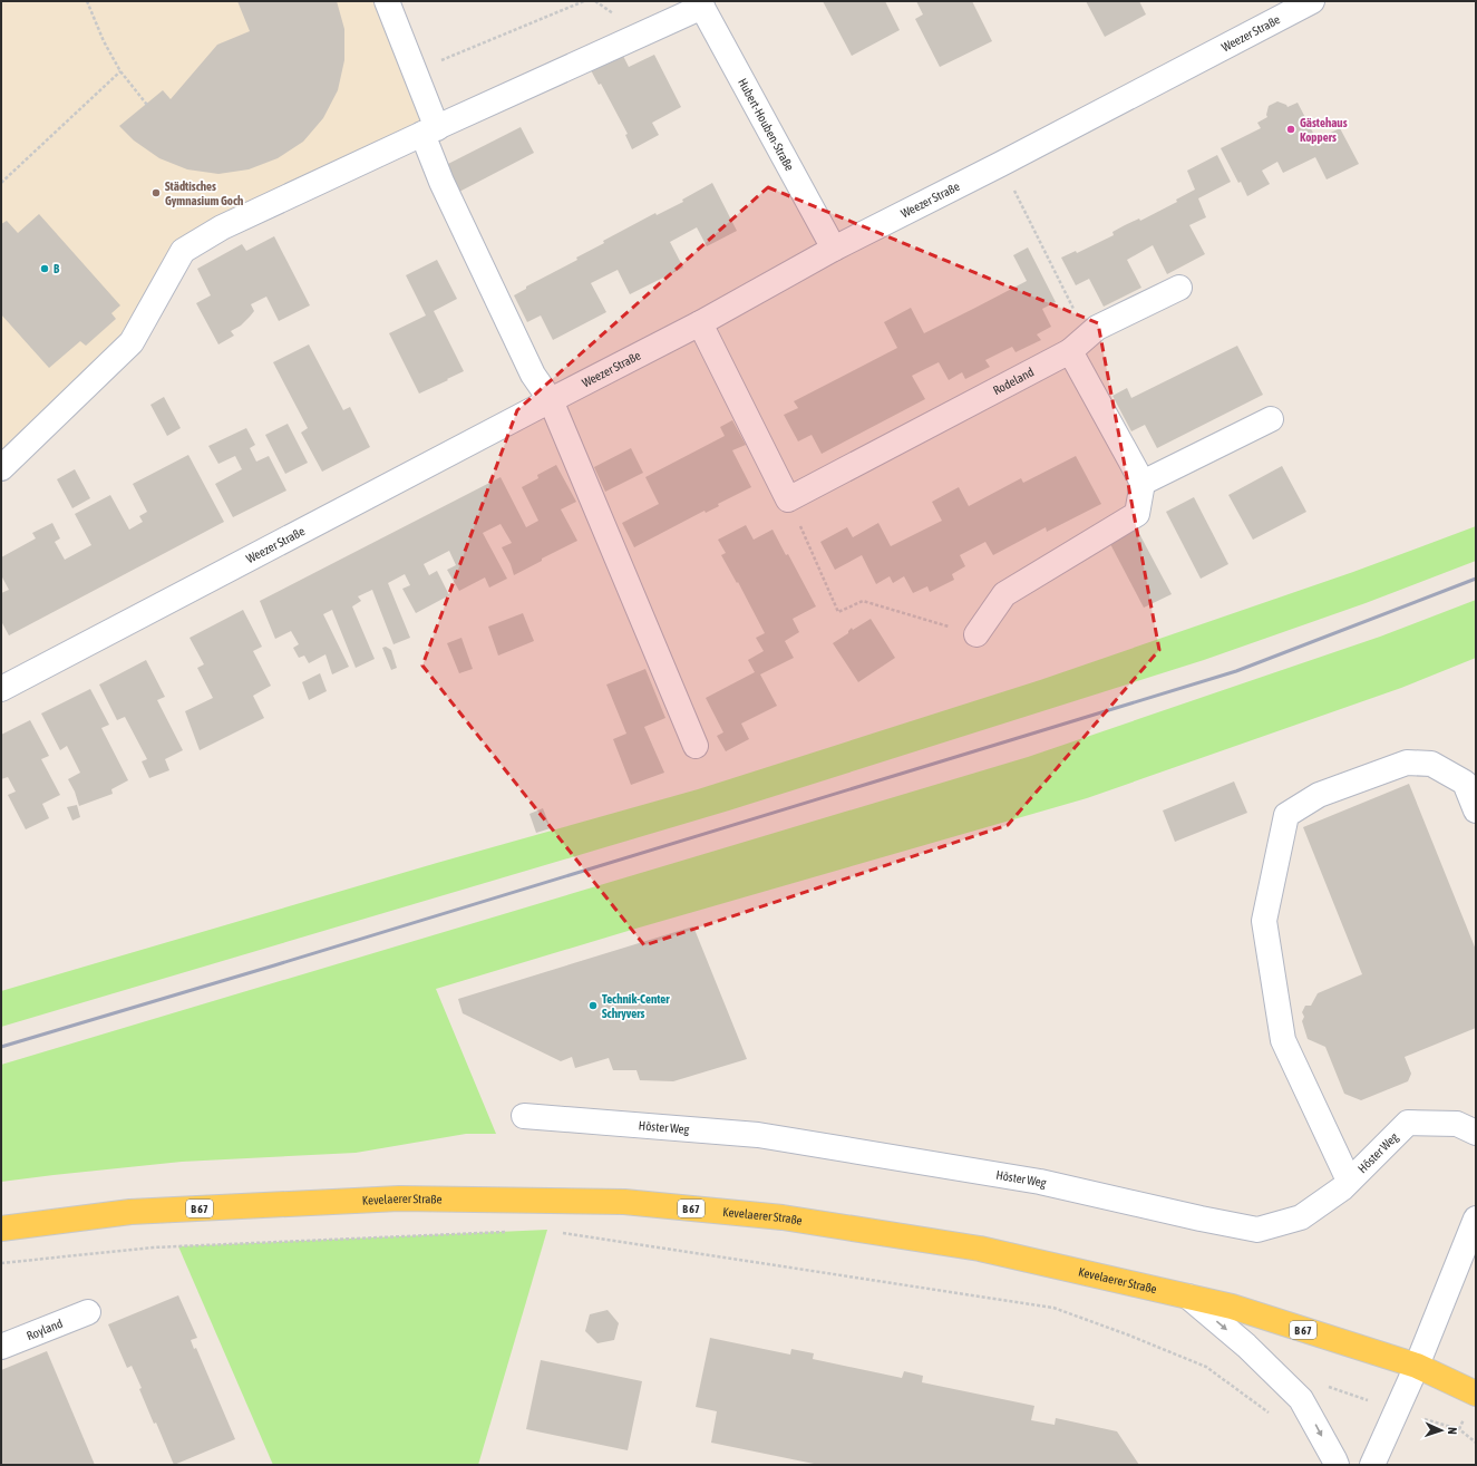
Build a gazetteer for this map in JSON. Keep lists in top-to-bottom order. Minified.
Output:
{"streets":{"main road":["Kevelaerer Straße","B 67"],"street":["Weezer Straße","Hubert-Houben-Straße","Rodeland","Höster Weg","Royland"]},"crossings":[["Weezer Straße","Hubert-Houben-Straße"]],"places":["Gästehaus Koppers","Städtisches Gymnasium Goch","B","Technik-Center Schryvers"],"north":"right"}
